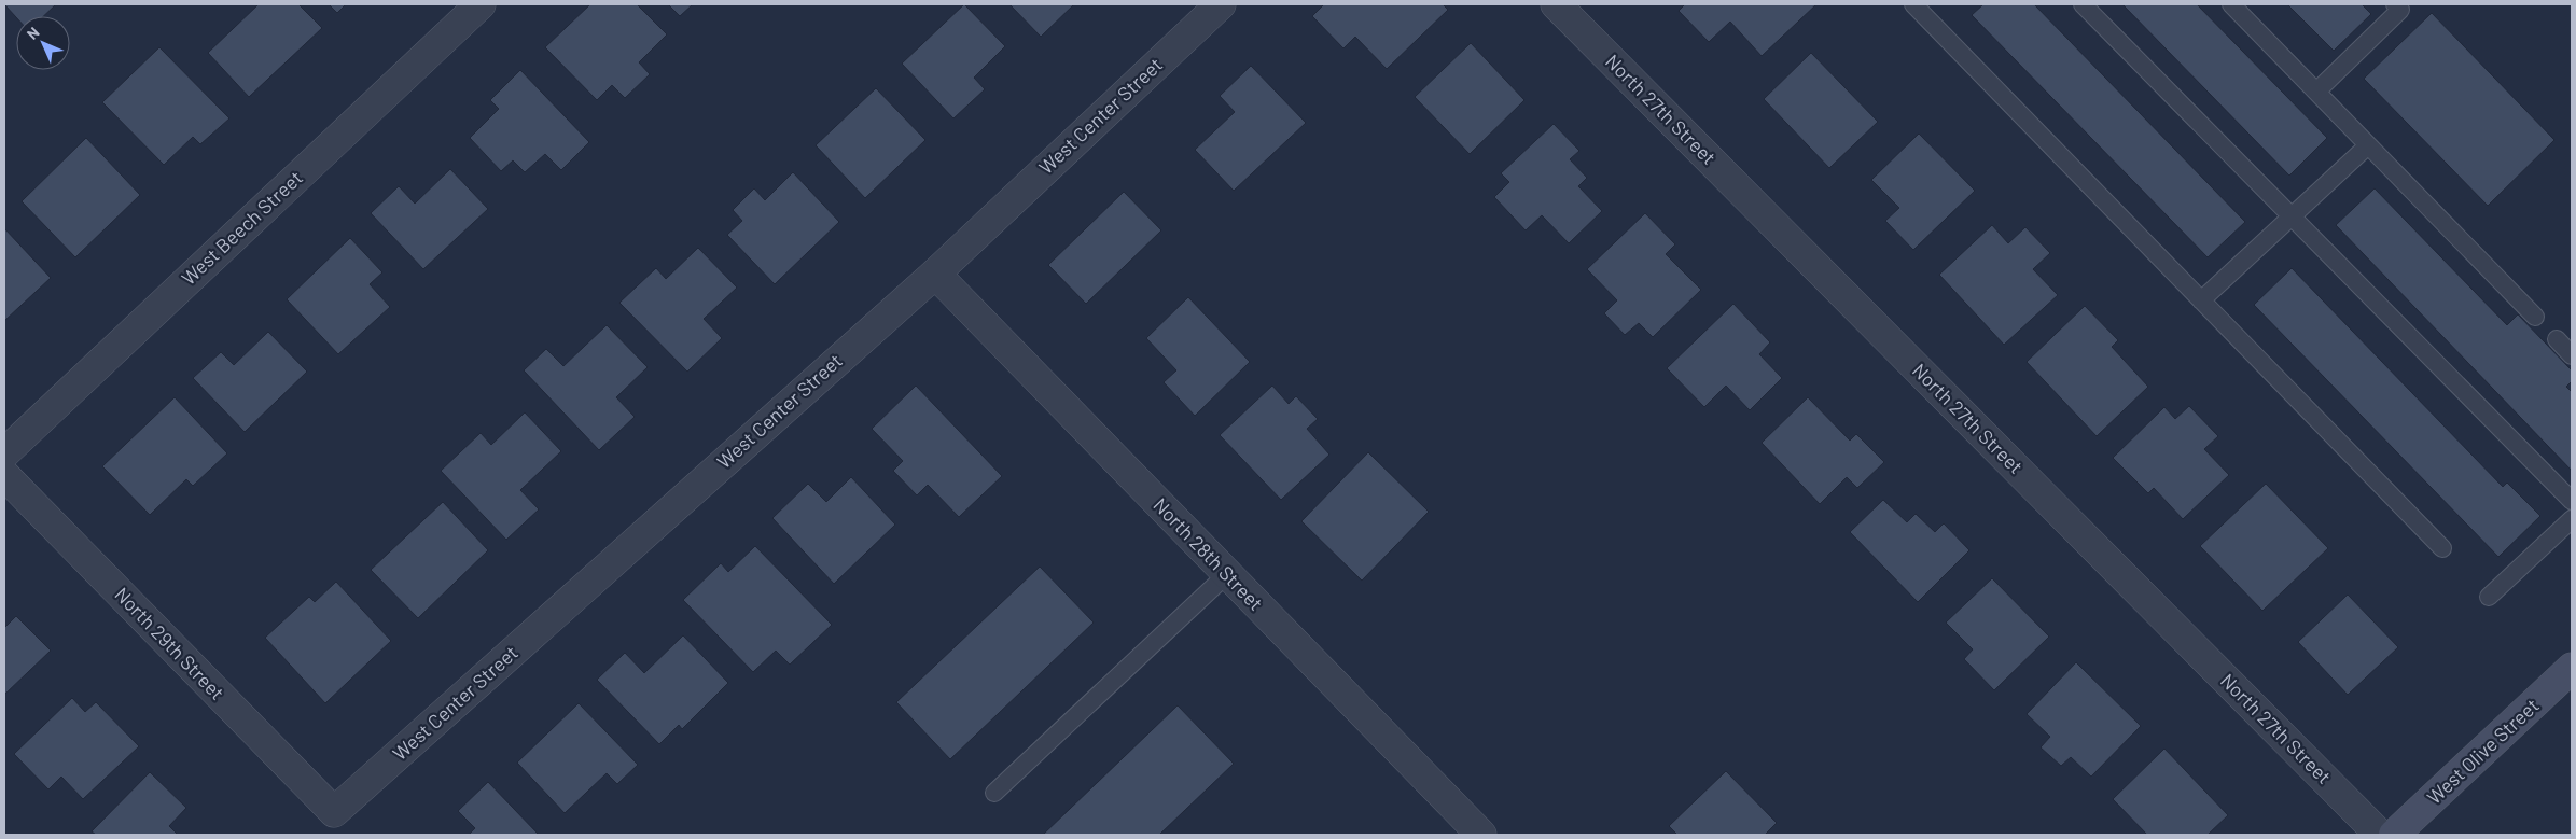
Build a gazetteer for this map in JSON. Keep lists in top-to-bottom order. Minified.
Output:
{"streets":{"main road":["West Olive Street"],"street":["North 27th Street","West Center Street","West Beech Street","North 28th Street","North 29th Street"]},"crossings":[["West Center Street","North 28th Street"],["West Center Street","North 29th Street"]],"north":"top left"}
